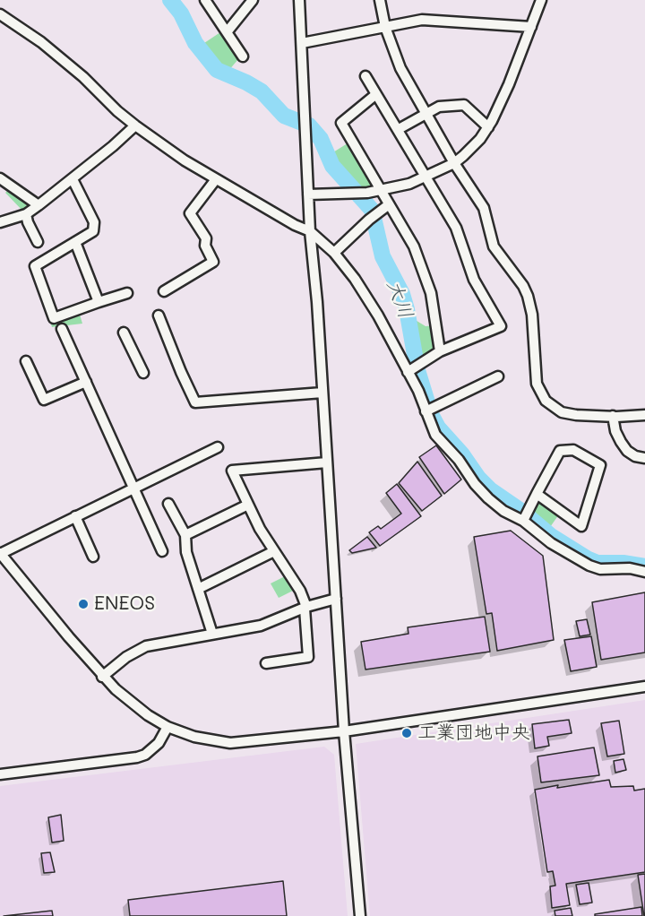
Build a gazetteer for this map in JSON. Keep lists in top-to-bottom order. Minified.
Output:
{"water":["大川"],"places":["ENEOS","工業団地中央"]}
